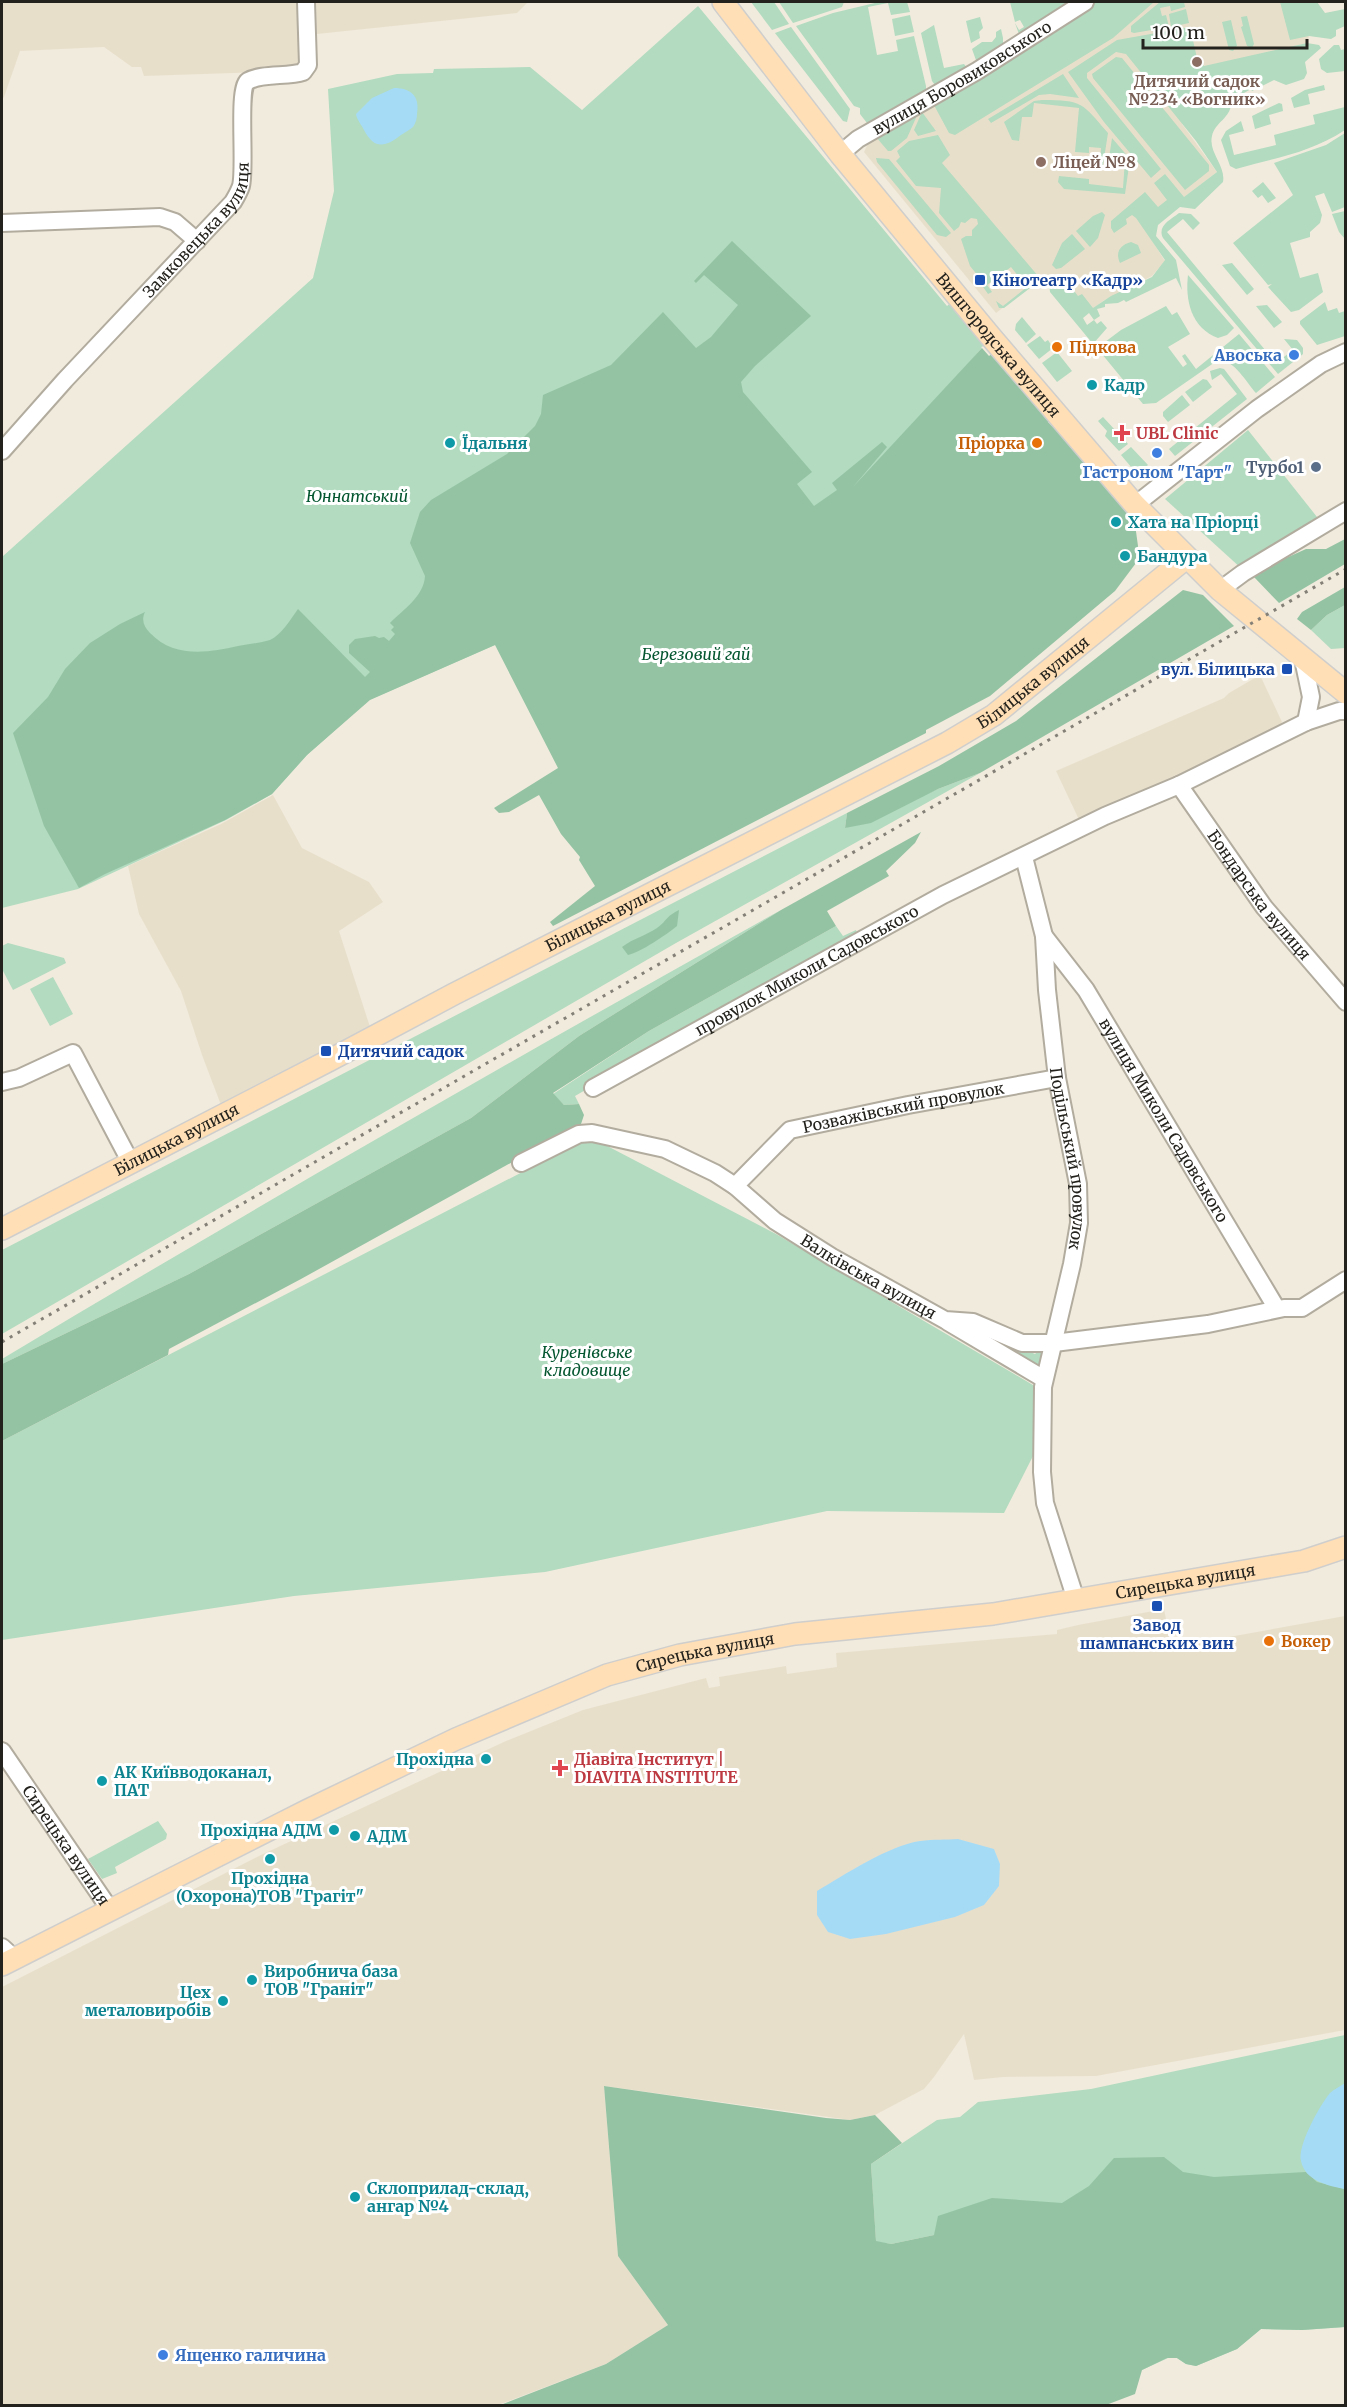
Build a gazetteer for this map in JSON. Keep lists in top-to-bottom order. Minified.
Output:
{"streets":{"main road":["Вишгородська вулиця","Білицька вулиця","Сирецька вулиця"],"street":["вулиця Боровиковського","Замковецька вулиця","Бондарська вулиця","провулок Миколи Садовського","Розважівський провулок","вулиця Миколи Садовського","Подільський провулок","Валківська вулиця"]},"crossings":[["вулиця Боровиковського","Вишгородська вулиця"],["Вишгородська вулиця","Білицька вулиця"],["провулок Миколи Садовського","Подільський провулок"],["Розважівський провулок","Подільський провулок"],["Розважівський провулок","Валківська вулиця"],["вулиця Миколи Садовського","Подільський провулок"],["вулиця Миколи Садовського","Валківська вулиця"],["Подільський провулок","Валківська вулиця"],["Подільський провулок","Сирецька вулиця"]],"parks":["Юннатський","Березовий гай","Куренівське кладовище"],"places":{"other":["Дитячий садок №234 «Вогник»","Ліцей №8","Підкова","Авоська","Кадр","Їдальня","Пріорка","Гастроном \"Гарт\"","Турбо1","Хата на Пріорці","Бандура","Вокер","Прохідна","АК Київводоканал, ПАТ","Прохідна АДМ","АДМ","Прохідна (Охорона)ТОВ \"Грагіт\"","Виробнича база ТОВ \"Граніт\"","Цех металовиробів","Склоприлад-склад, ангар №4","Ященко галичина"],"transit":["Кінотеатр «Кадр»","вул. Білицька","Дитячий садок","Завод шампанських вин"],"health":["UBL Clinic","Діавіта Інститут | DIAVITA INSTITUTE"]},"scale_bar":"100 m"}
